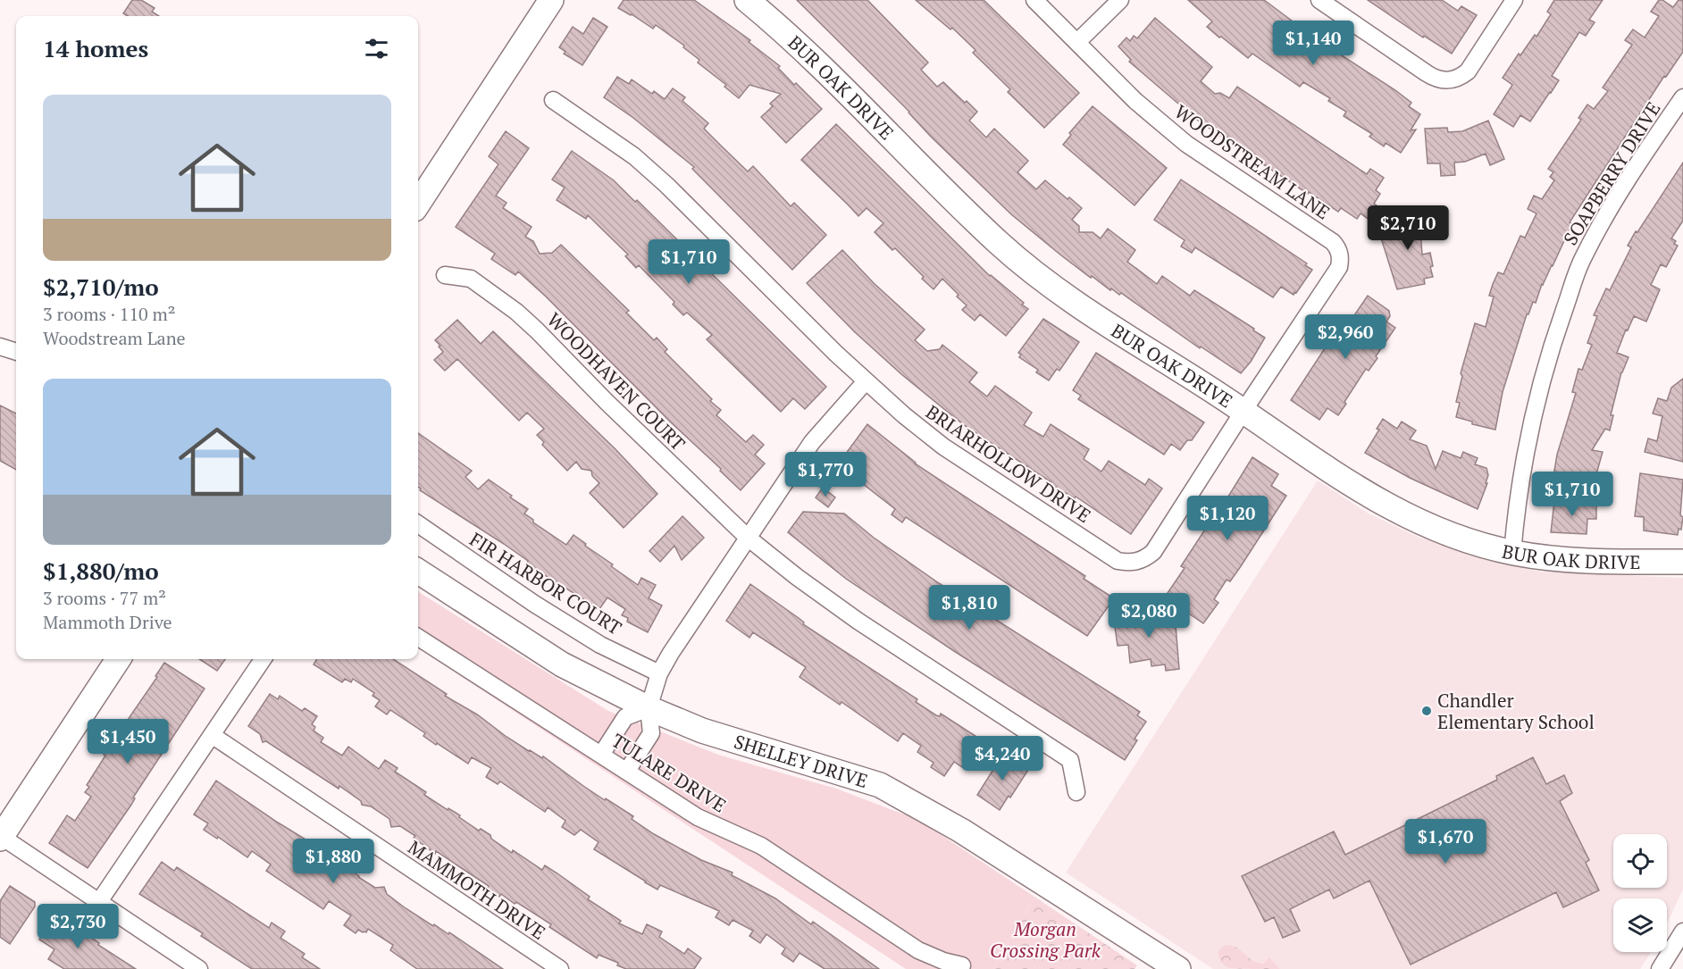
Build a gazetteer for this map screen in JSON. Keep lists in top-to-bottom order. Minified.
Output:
{"streets":{"street":["BUR OAK DRIVE","WOODSTREAM LANE","SOAPBERRY DRIVE","WOODHAVEN COURT","BRIARHOLLOW DRIVE","FIR HARBOR COURT","SHELLEY DRIVE","TULARE DRIVE","MAMMOTH DRIVE"]},"crossings":[["BUR OAK DRIVE","WOODSTREAM LANE"],["BUR OAK DRIVE","SOAPBERRY DRIVE"],["WOODSTREAM LANE","BRIARHOLLOW DRIVE"]],"parks":["Morgan Crossing Park"],"places":["Chandler Elementary School"],"page":{"heading":"14 homes","price":["$1,140","$2,710","$1,710","$2,960","$1,770","$1,710","$1,120","$1,810","$2,080","$1,450","$4,240","$1,670","$1,880","$2,730"],"list":[{"name":"$2,710/mo","note":"3 rooms · 110 m² · Woodstream Lane"},{"name":"$1,880/mo","note":"3 rooms · 77 m² · Mammoth Drive"}]}}
